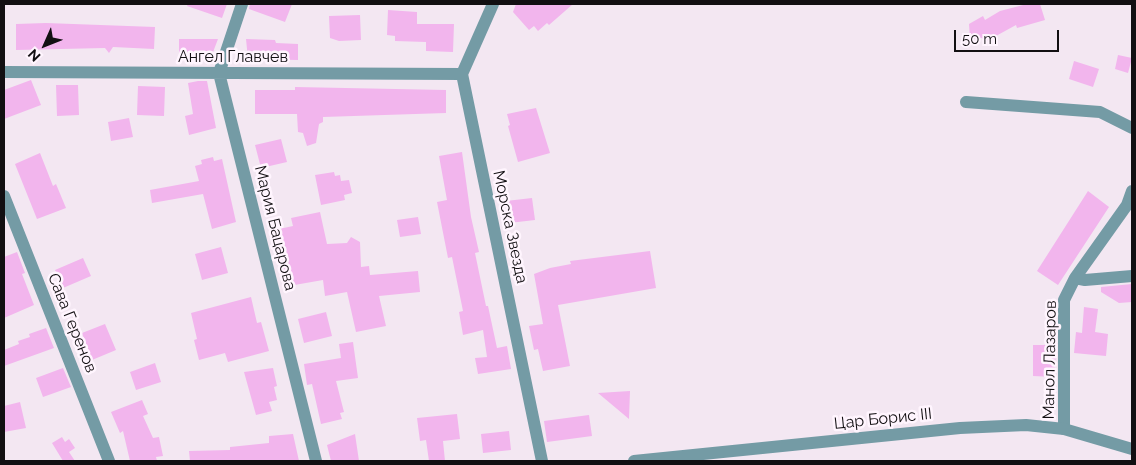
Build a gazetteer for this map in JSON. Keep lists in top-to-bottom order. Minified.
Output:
{"streets":{"street":["Ангел Главчев","Морска Звезда","Мария Бацарова","Сава Геренов","Манол Лазаров","Цар Борис III"]},"crossings":[["Ангел Главчев","Морска Звезда"],["Ангел Главчев","Мария Бацарова"],["Манол Лазаров","Цар Борис III"]],"scale_bar":"50 m","north":"bottom left"}
